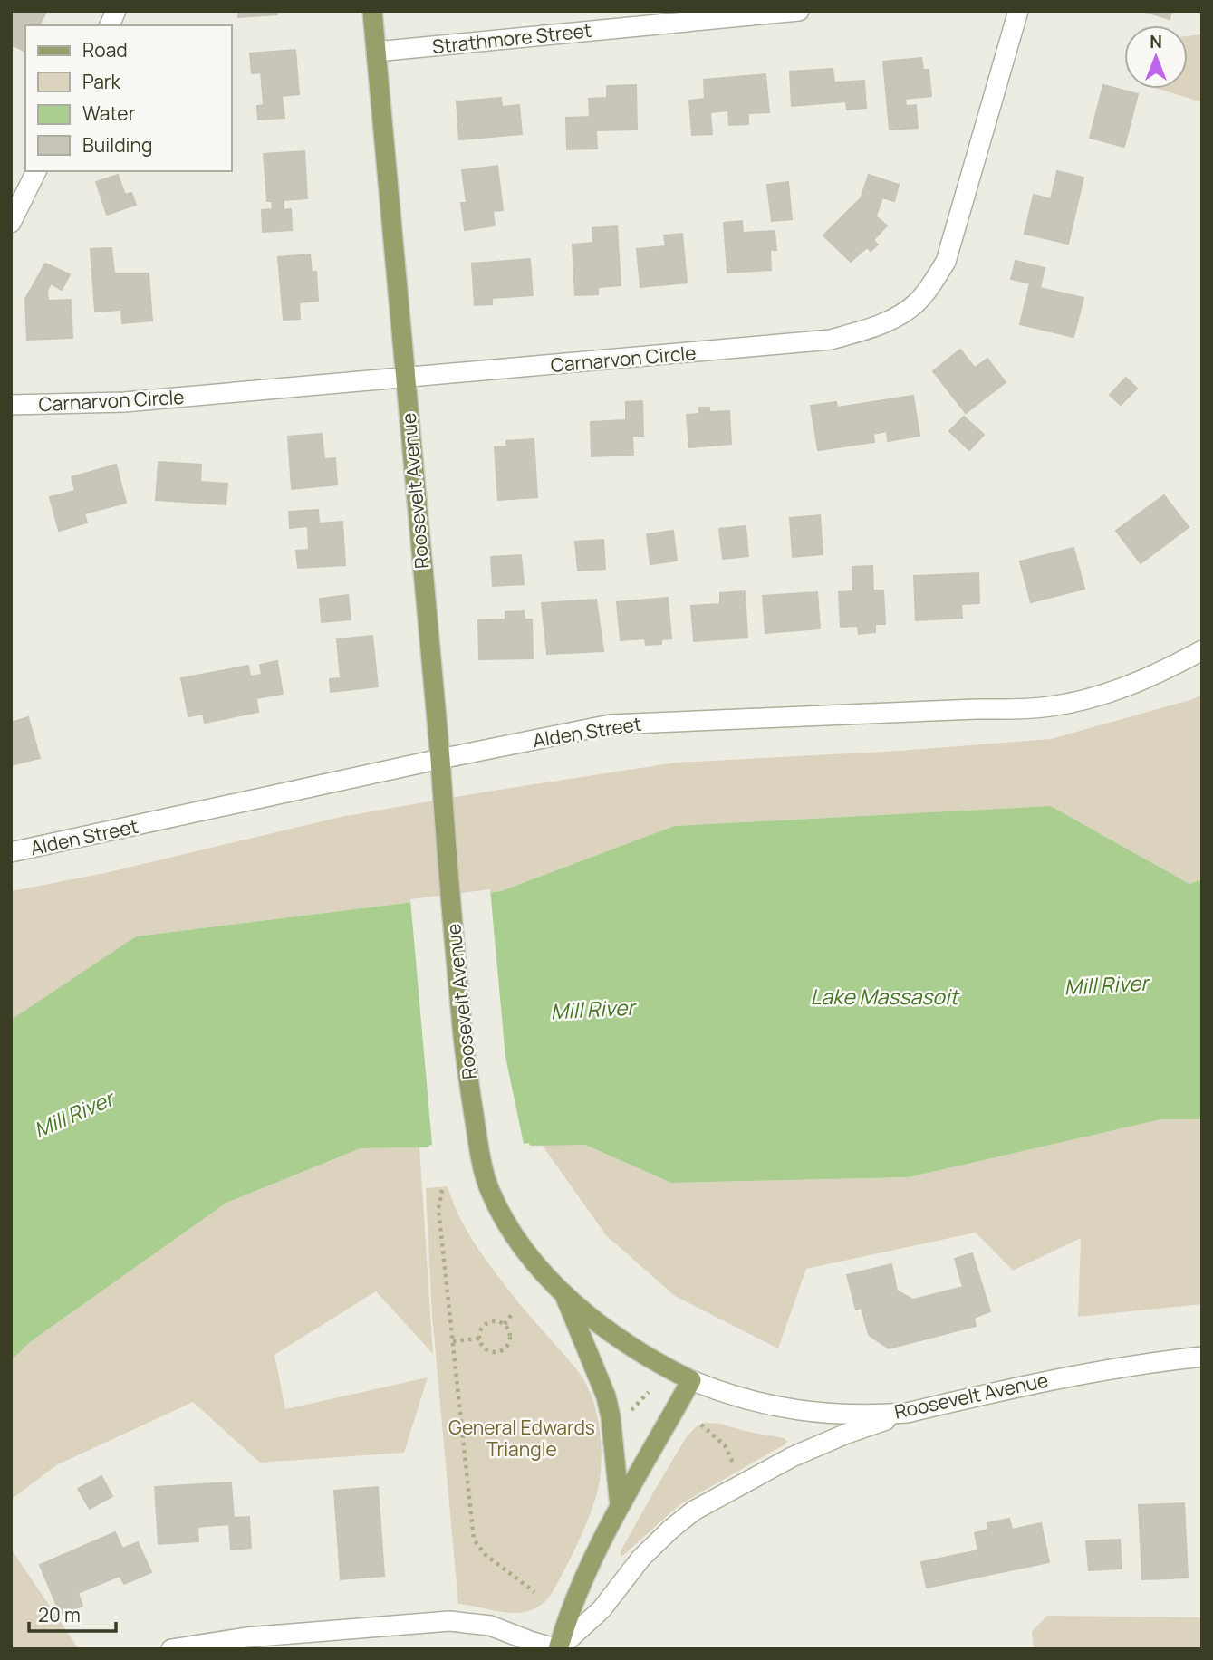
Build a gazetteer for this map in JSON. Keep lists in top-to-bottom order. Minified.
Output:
{"streets":{"main road":["Roosevelt Avenue"],"street":["Strathmore Street","Carnarvon Circle","Alden Street"]},"crossings":[["Strathmore Street","Roosevelt Avenue"],["Carnarvon Circle","Roosevelt Avenue"],["Roosevelt Avenue","Alden Street"]],"water":["Mill River","Lake Massasoit"],"parks":["General Edwards Triangle"],"legend":["Road","Park","Water","Building"],"scale_bar":"20 m","north":"top"}
